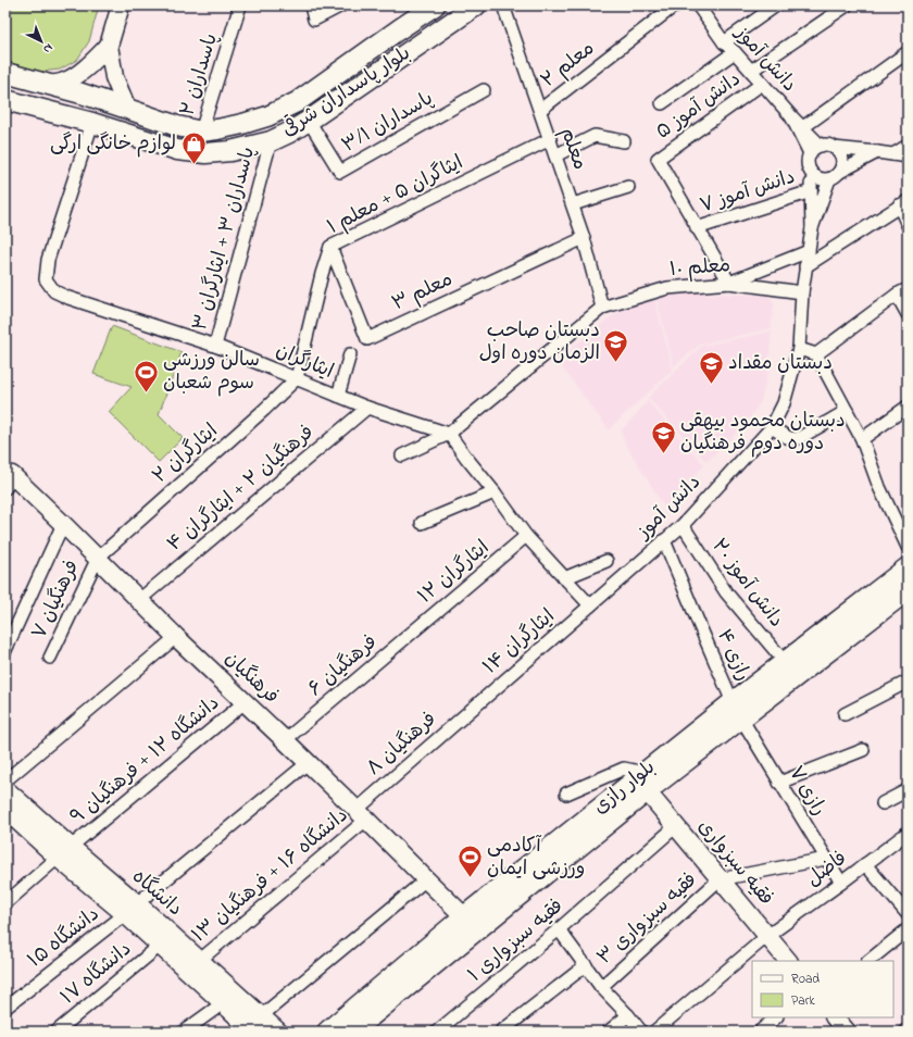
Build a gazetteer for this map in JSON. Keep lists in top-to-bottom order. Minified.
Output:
{"streets":{"main road":["بلوار پاسداران شرقی","بلوار رازی"],"street":["دانش آموز","معلم ۲","پاسداران ۲","دانش آموز ۵","پاسداران ۳/۱","معلم","دانش آموز ۷","ایثاگران ۵ + معلم ۱","پاسداران ۳ + ایثارگران ۳","معلم ۱۰","معلم ۳","ایثارگران","ایثارگران ۲","فرهنگیان ۲ + ایثارگران ۴","ایثارگران ۱۲","دانش آموز ۲۰","فرهنگیان ۷","ایثارگران ۱۴","رازی ۴","فرهنگیان ۶","فرهنگیان","فرهنگیان ۸","دانشگاه ۱۲ + فرهنگیان ۹","رازی ۷","فقیه سبزواری","فاضل","دانشگاه ۱۶ + فرهنگیان ۱۳","دانشگاه","فقیه سبزواری ۳","دانشگاه ۱۵","فقیه سبزواری ۱","دانشگاه ۱۷"]},"crossings":[["دانش آموز","دانش آموز ۵"],["دانش آموز","معلم ۱۰"],["دانش آموز","دانش آموز ۲۰"],["دانش آموز","ایثارگران ۱۴"],["دانش آموز","رازی ۴"],["معلم ۲","معلم"],["پاسداران ۲","بلوار پاسداران شرقی"],["بلوار پاسداران شرقی","پاسداران ۳/۱"],["بلوار پاسداران شرقی","پاسداران ۳ + ایثارگران ۳"],["بلوار پاسداران شرقی","ایثارگران"],["دانش آموز ۵","دانش آموز ۷"],["معلم","ایثاگران ۵ + معلم ۱"],["معلم","معلم ۱۰"],["معلم","معلم ۳"],["ایثاگران ۵ + معلم ۱","معلم ۳"],["ایثاگران ۵ + معلم ۱","ایثارگران"],["ایثاگران ۵ + معلم ۱","ایثارگران ۲"],["پاسداران ۳ + ایثارگران ۳","ایثارگران"],["ایثارگران","ایثارگران ۲"],["ایثارگران","فرهنگیان ۲ + ایثارگران ۴"],["ایثارگران ۲","فرهنگیان ۷"],["ایثارگران ۲","فرهنگیان"],["فرهنگیان ۲ + ایثارگران ۴","فرهنگیان"],["ایثارگران ۱۲","فرهنگیان ۶"],["دانش آموز ۲۰","بلوار رازی"],["فرهنگیان ۷","فرهنگیان"],["ایثارگران ۱۴","فرهنگیان ۸"],["رازی ۴","بلوار رازی"],["رازی ۴","رازی ۷"],["فرهنگیان ۶","فرهنگیان"],["فرهنگیان","فرهنگیان ۸"],["فرهنگیان","دانشگاه ۱۲ + فرهنگیان ۹"],["فرهنگیان","بلوار رازی"],["فرهنگیان","دانشگاه ۱۶ + فرهنگیان ۱۳"],["فرهنگیان","دانشگاه ۱۵"],["فرهنگیان ۸","دانشگاه ۱۶ + فرهنگیان ۱۳"],["دانشگاه ۱۲ + فرهنگیان ۹","دانشگاه"],["بلوار رازی","رازی ۷"],["بلوار رازی","فقیه سبزواری"],["رازی ۷","فاضل"],["فقیه سبزواری","فاضل"],["فقیه سبزواری","فقیه سبزواری ۳"],["فقیه سبزواری","فقیه سبزواری ۱"],["دانشگاه ۱۶ + فرهنگیان ۱۳","دانشگاه"],["دانشگاه","دانشگاه ۱۵"],["دانشگاه","دانشگاه ۱۷"]],"places":{"shop":["لوازم خانگی ارگی"],"school or university":["دبستان صاحب الزمان دوره اول","دبستان مقداد","دبستان محمود بیهقی دوره دوم فرهنگیان"],"sports":["سالن ورزشی سوم شعبان","آکادمی ورزشی ایمان"]},"legend":["Road","Park"],"north":"bottom right"}
